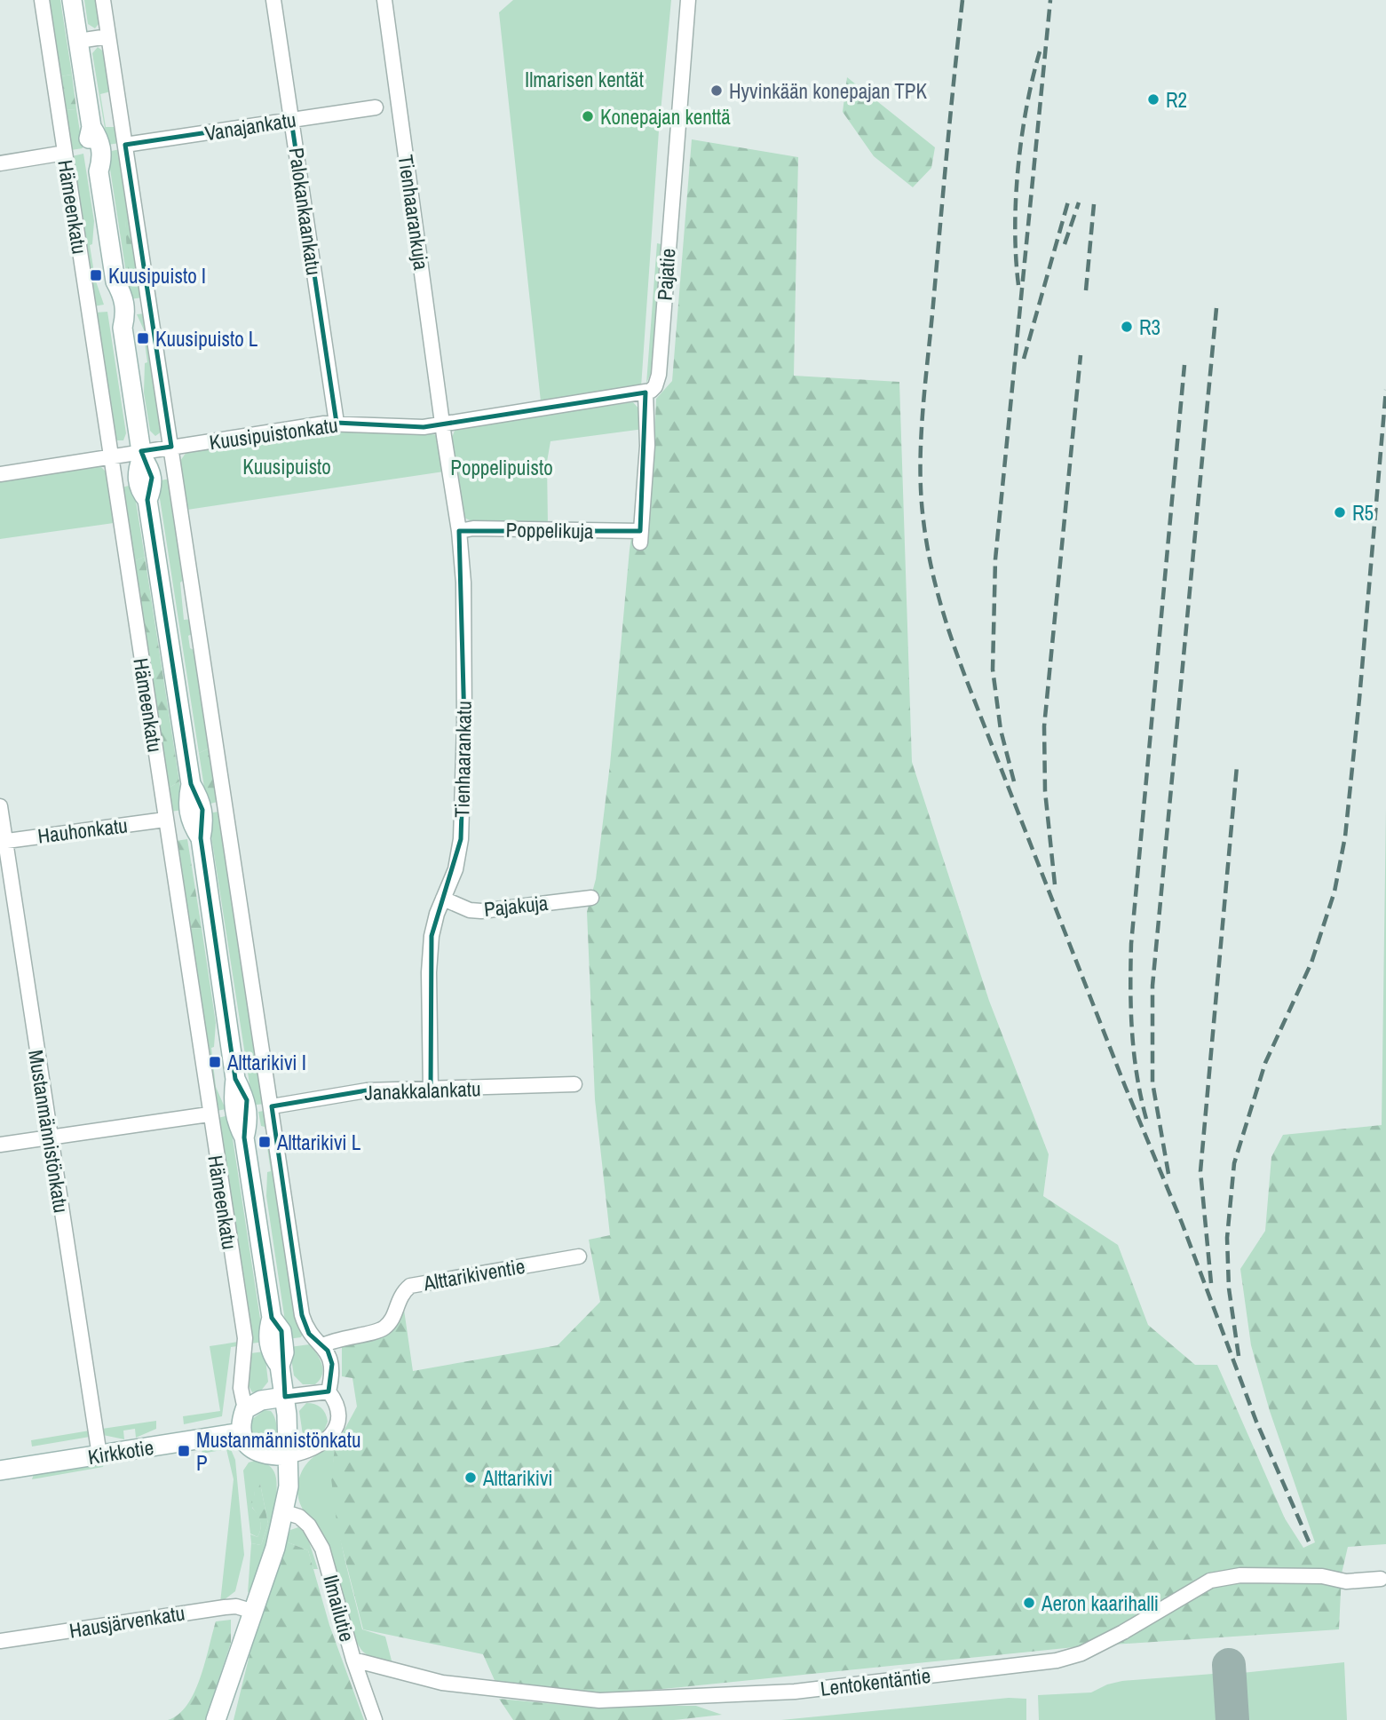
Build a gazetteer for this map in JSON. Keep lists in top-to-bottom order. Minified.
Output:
{"streets":{"main road":["Hämeenkatu","Kirkkotie"],"street":["Vanajankatu","Palokankaankatu","Tienhaarankuja","Pajatie","Kuusipuistonkatu","Poppelikuja","Tienhaarankatu","Hauhonkatu","Pajakuja","Janakkalankatu","Mustanmännistönkatu","Alttarikiventie","Ilmailutie","Hausjärvenkatu","Lentokentäntie"]},"crossings":[["Vanajankatu","Palokankaankatu"],["Hämeenkatu","Kuusipuistonkatu"],["Hämeenkatu","Hauhonkatu"],["Hämeenkatu","Kirkkotie"],["Hämeenkatu","Ilmailutie"],["Hämeenkatu","Hausjärvenkatu"],["Palokankaankatu","Kuusipuistonkatu"],["Tienhaarankuja","Kuusipuistonkatu"],["Tienhaarankuja","Tienhaarankatu"],["Pajatie","Poppelikuja"],["Kuusipuistonkatu","Tienhaarankatu"],["Poppelikuja","Tienhaarankatu"],["Tienhaarankatu","Pajakuja"],["Tienhaarankatu","Janakkalankatu"],["Hauhonkatu","Mustanmännistönkatu"],["Mustanmännistönkatu","Kirkkotie"],["Ilmailutie","Lentokentäntie"]],"parks":["Ilmarisen kentät","Kuusipuisto","Poppelipuisto"],"places":{"other":["Hyvinkään konepajan TPK","R2","Konepajan kenttä","R3","R5","Alttarikivi","Aeron kaarihalli"],"transit":["Kuusipuisto I","Kuusipuisto L","Alttarikivi I","Alttarikivi L","Mustanmännistönkatu P"]}}
